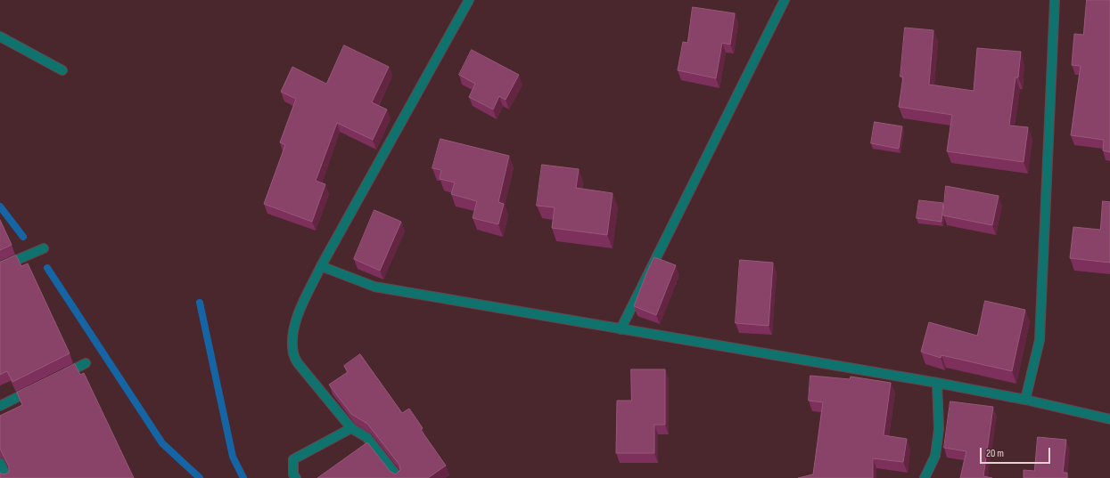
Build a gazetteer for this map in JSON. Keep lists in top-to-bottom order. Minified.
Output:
{"scale_bar":"20 m"}
